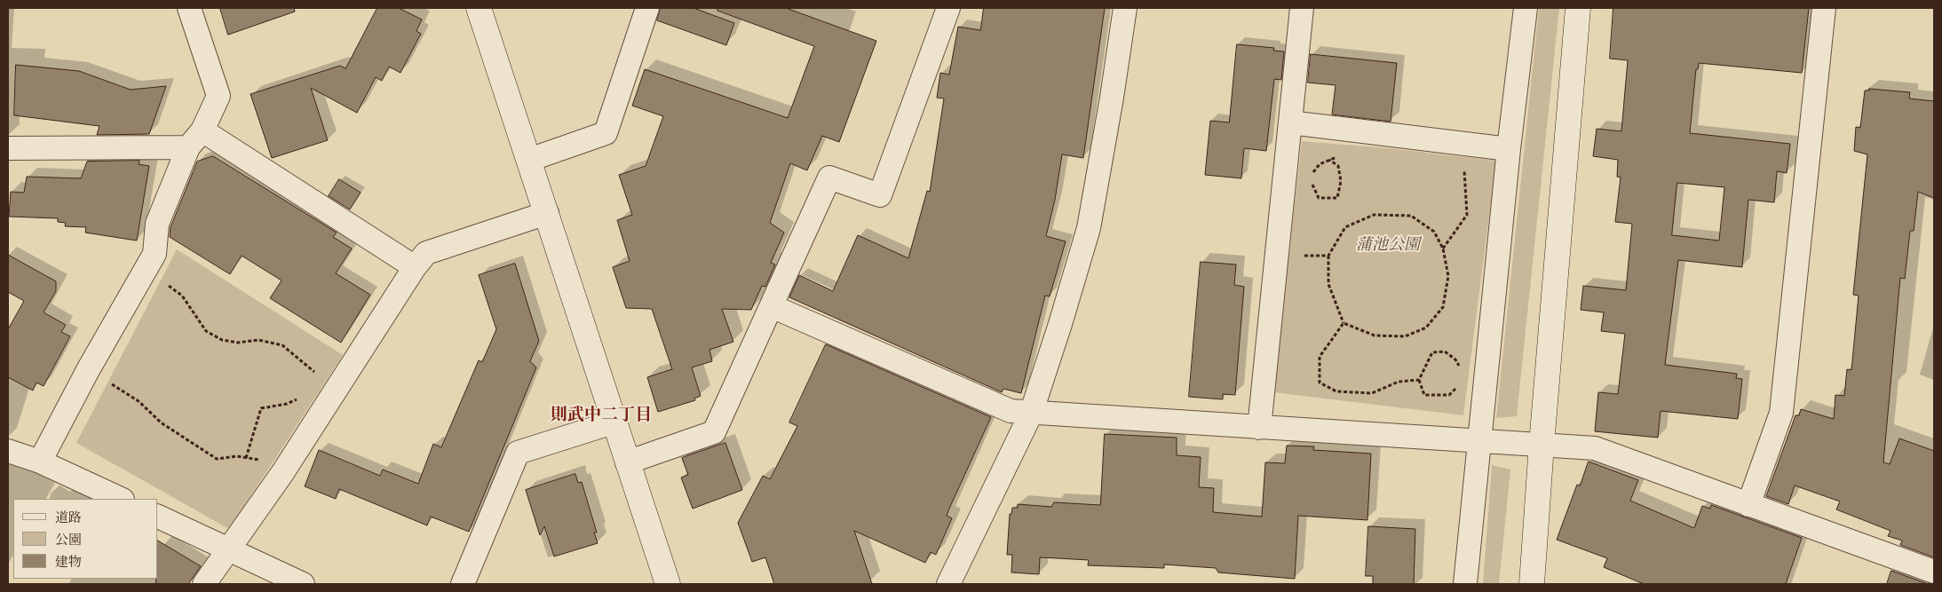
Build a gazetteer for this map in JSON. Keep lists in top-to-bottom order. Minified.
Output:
{"districts":["則武中二丁目"],"parks":["蒲池公園"],"legend":["道路","公園","建物"]}
